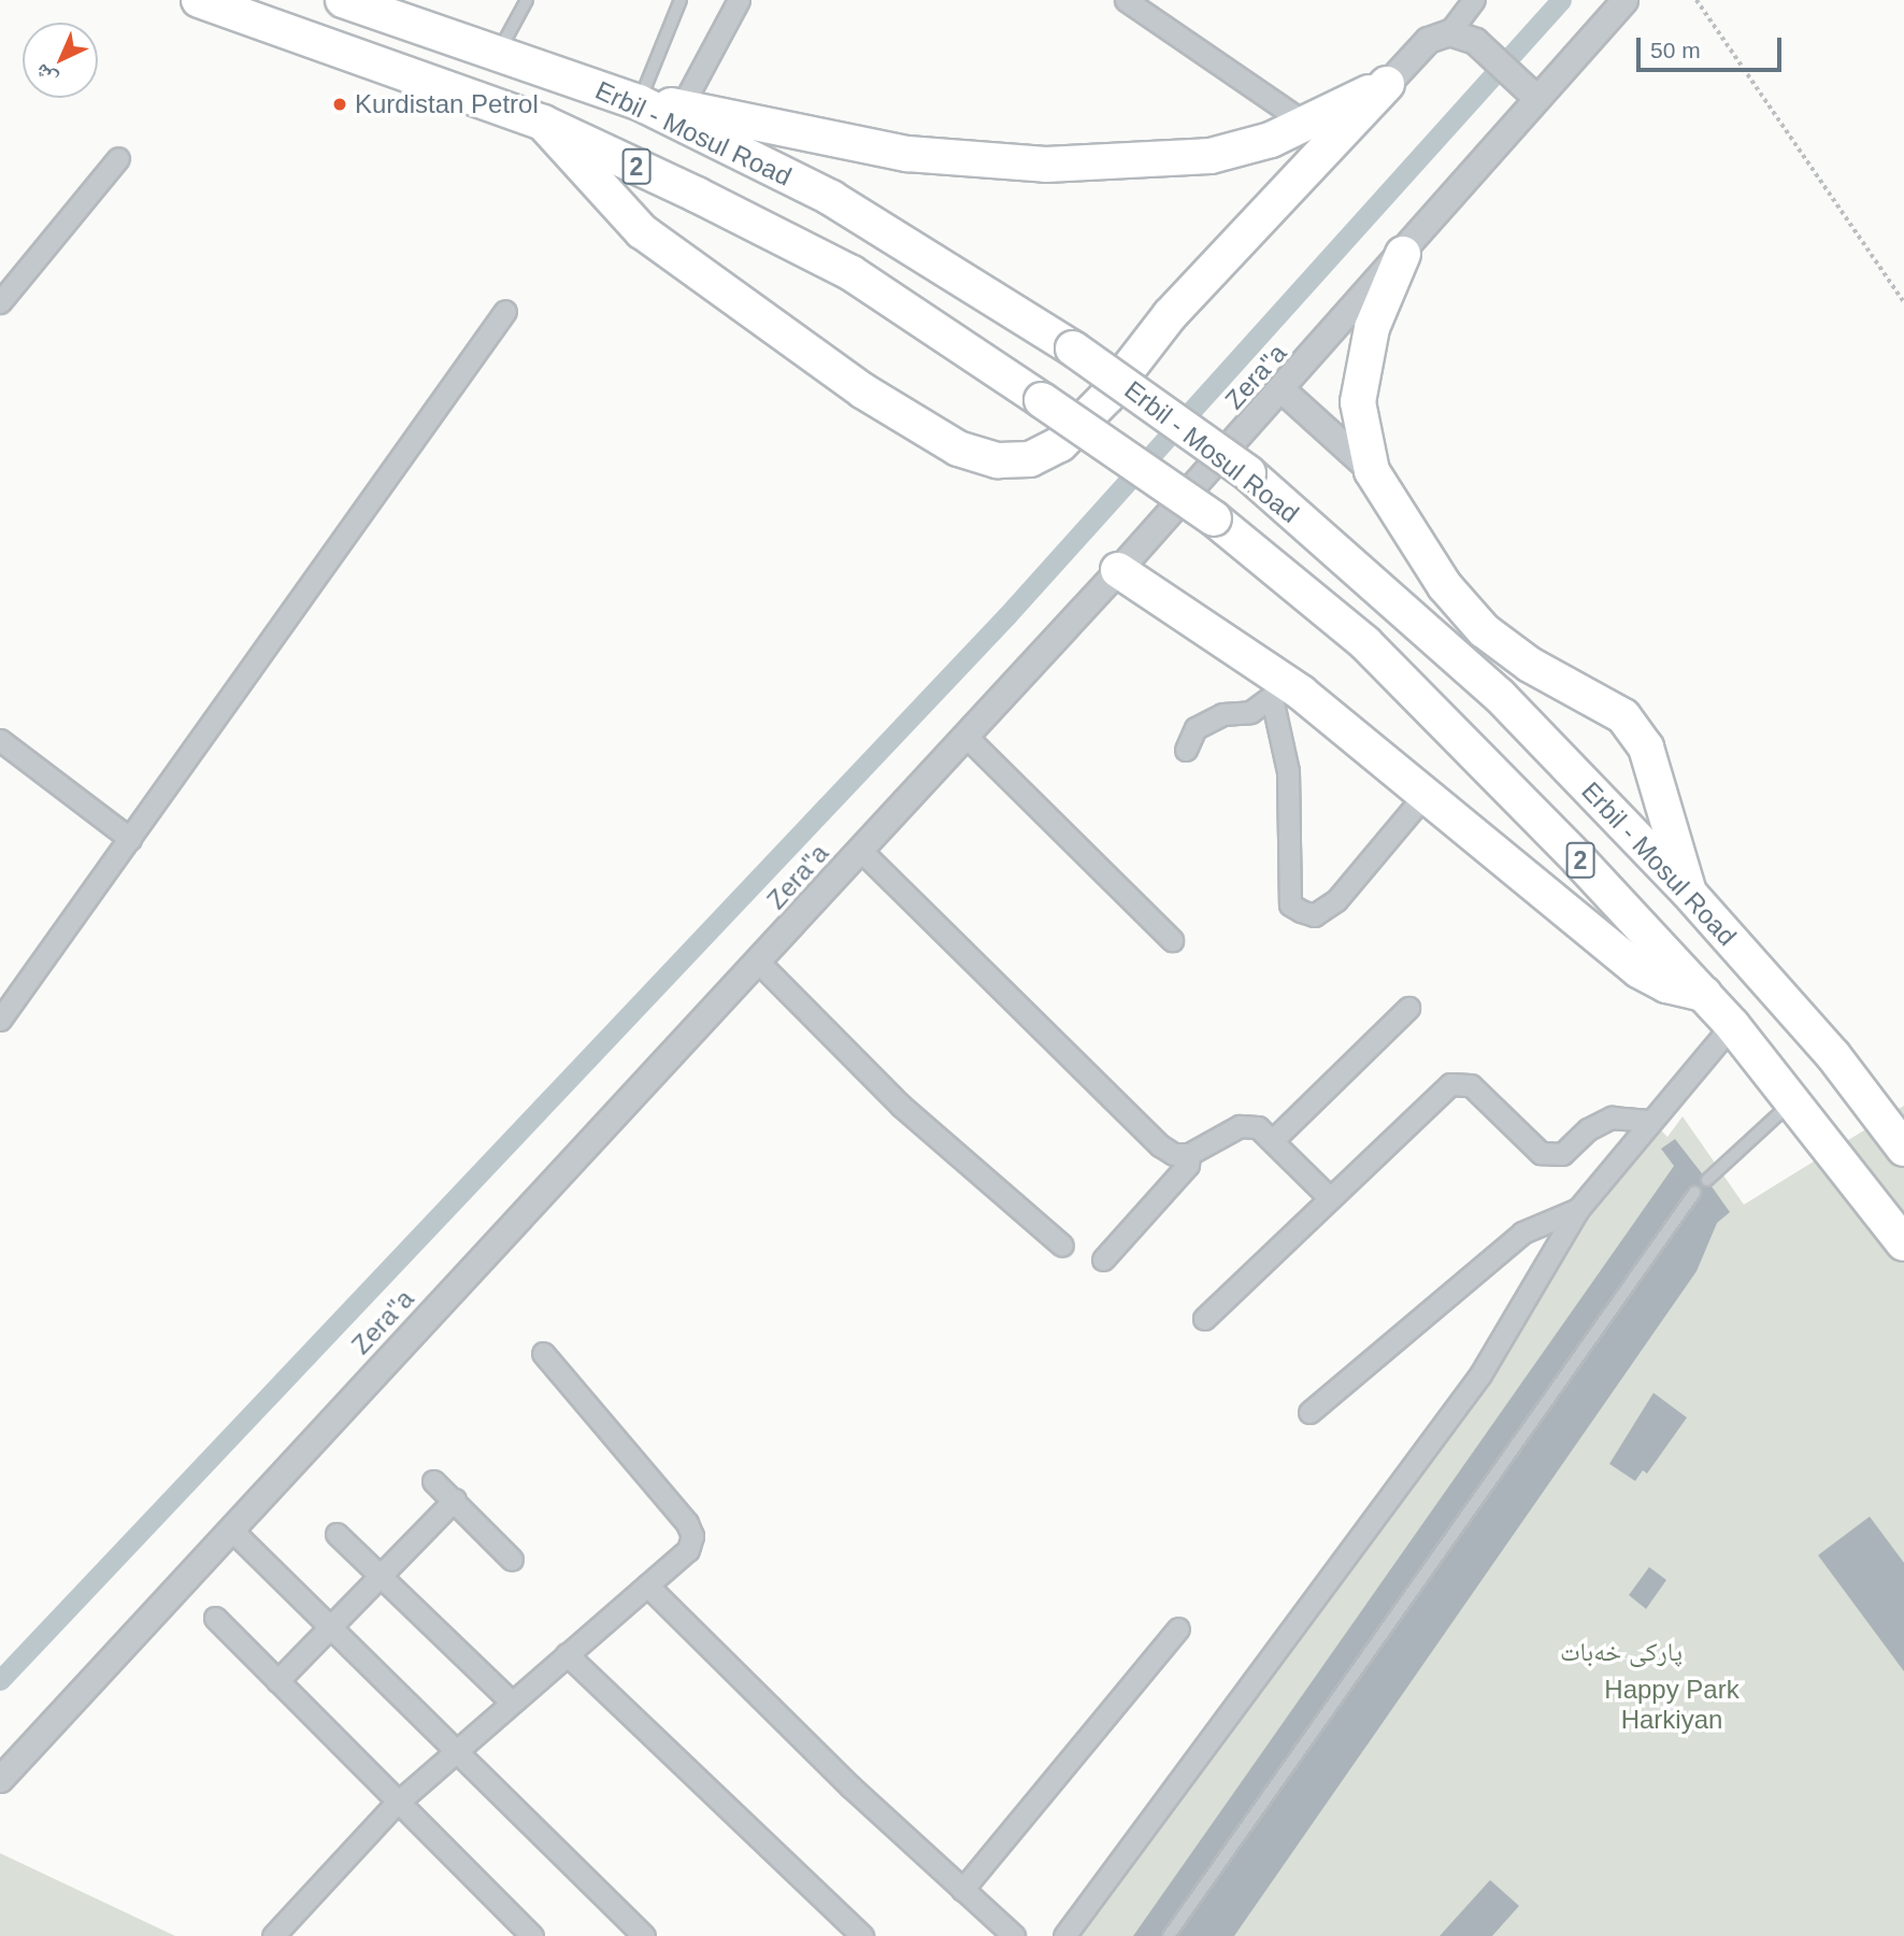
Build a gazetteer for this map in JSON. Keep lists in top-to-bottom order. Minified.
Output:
{"streets":{"highway":["Erbil - Mosul Road","2"],"street":["Zera\"a"]},"parks":["پارکی خەبات","Happy Park Harkiyan"],"places":["Kurdistan Petrol"],"scale_bar":"50 m","north":"bottom left"}
